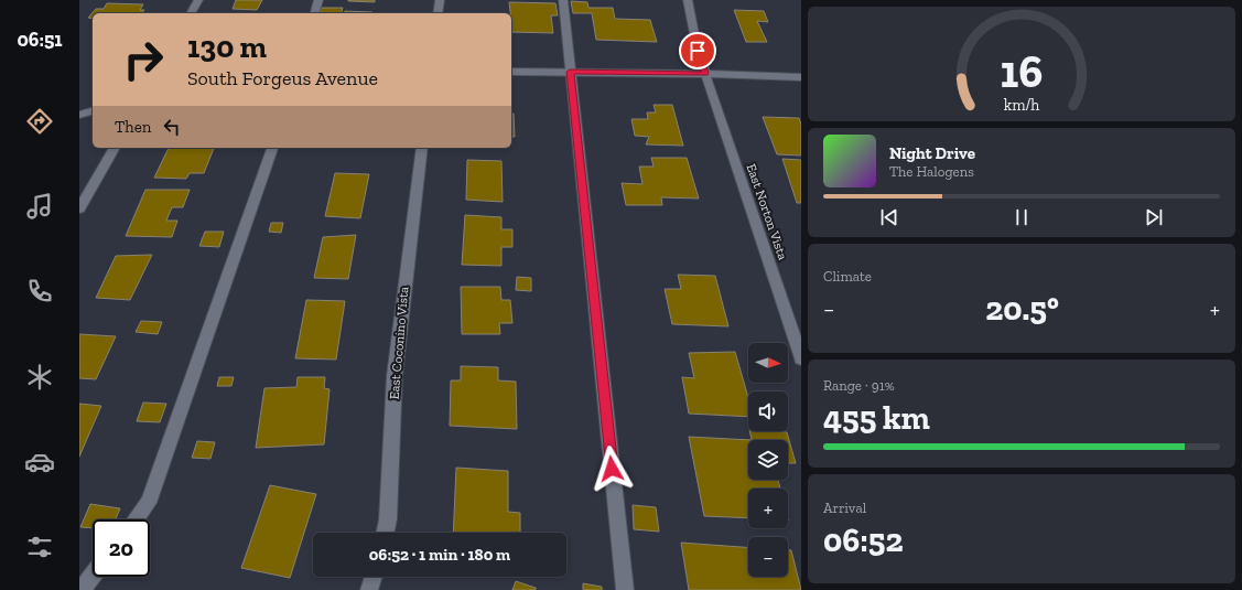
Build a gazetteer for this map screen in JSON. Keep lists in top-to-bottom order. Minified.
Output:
{"streets":{"street":["East Norton Vista","East Coconino Vista"]},"north":"right","page":{"tabs":"06:51","turn":["130 m","South Forgeus Avenue"],"then":"Then","song":["Night Drive","The Halogens"],"tile":["Climate",["Range · 91%","455 km"],["Arrival","06:52"]],"heat":["−","20.5°","+"],"map_buttons":["+","−"],"limit":"20","trip":"06:52 · 1 min · 180 m","gauge":["16","km/h"]}}
